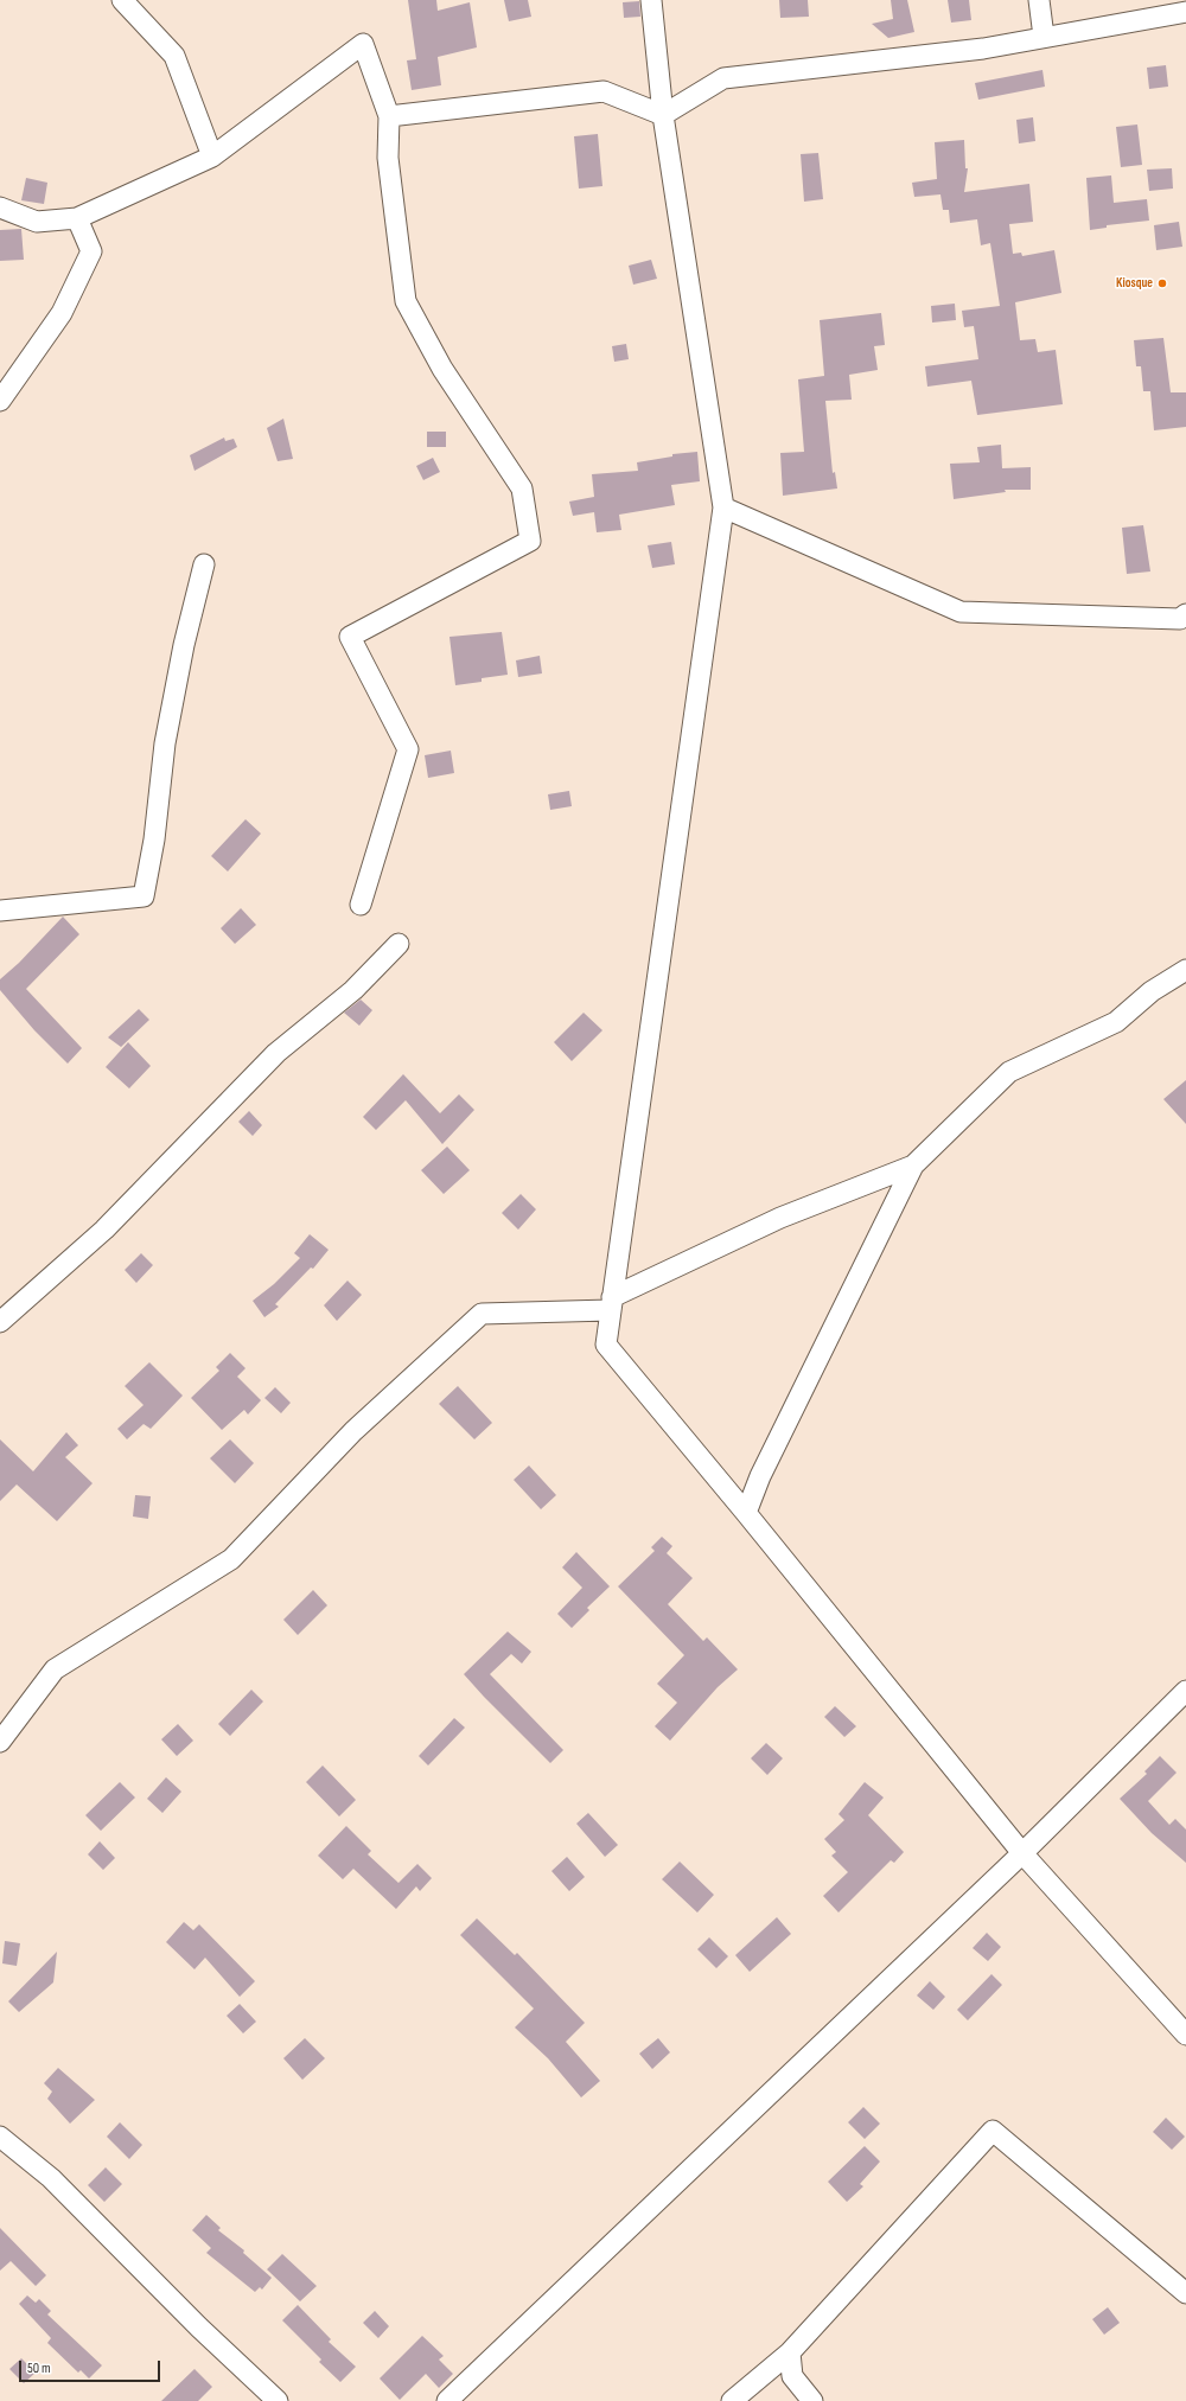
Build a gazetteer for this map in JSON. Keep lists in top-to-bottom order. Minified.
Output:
{"places":["Kiosque"],"scale_bar":"50 m"}
